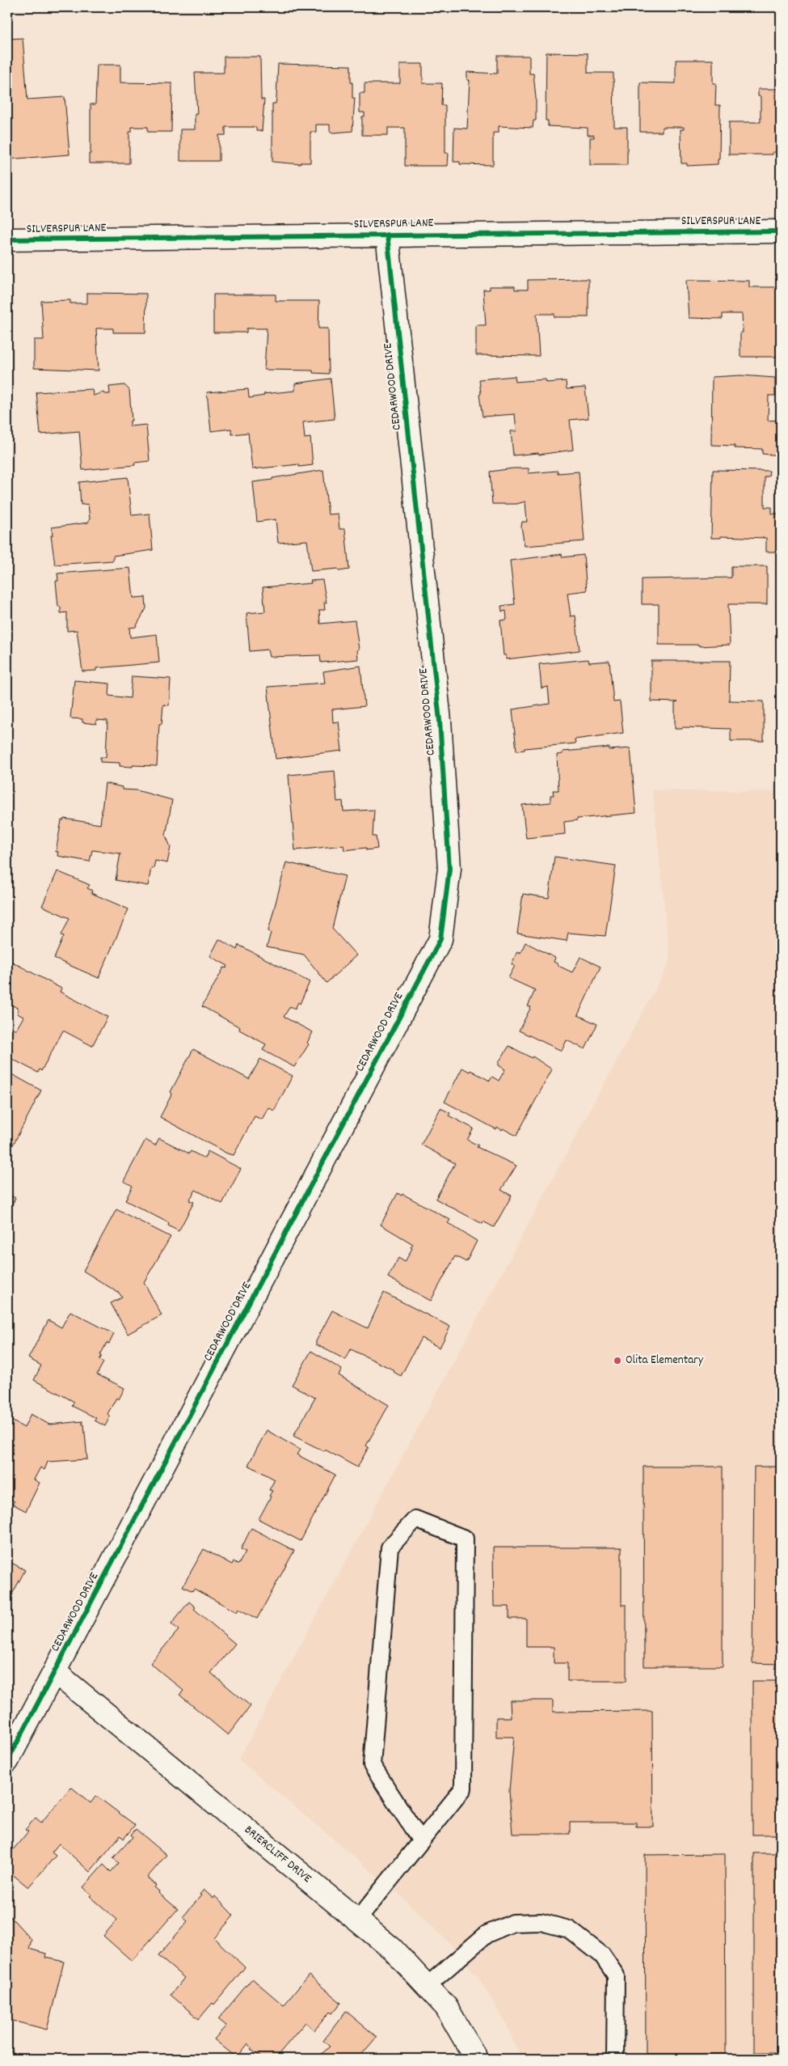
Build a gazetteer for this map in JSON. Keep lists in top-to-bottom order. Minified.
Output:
{"streets":{"street":["SILVERSPUR LANE","CEDARWOOD DRIVE","BRIERCLIFF DRIVE"]},"crossings":[["SILVERSPUR LANE","CEDARWOOD DRIVE"],["CEDARWOOD DRIVE","BRIERCLIFF DRIVE"]],"places":["Olita Elementary"]}
